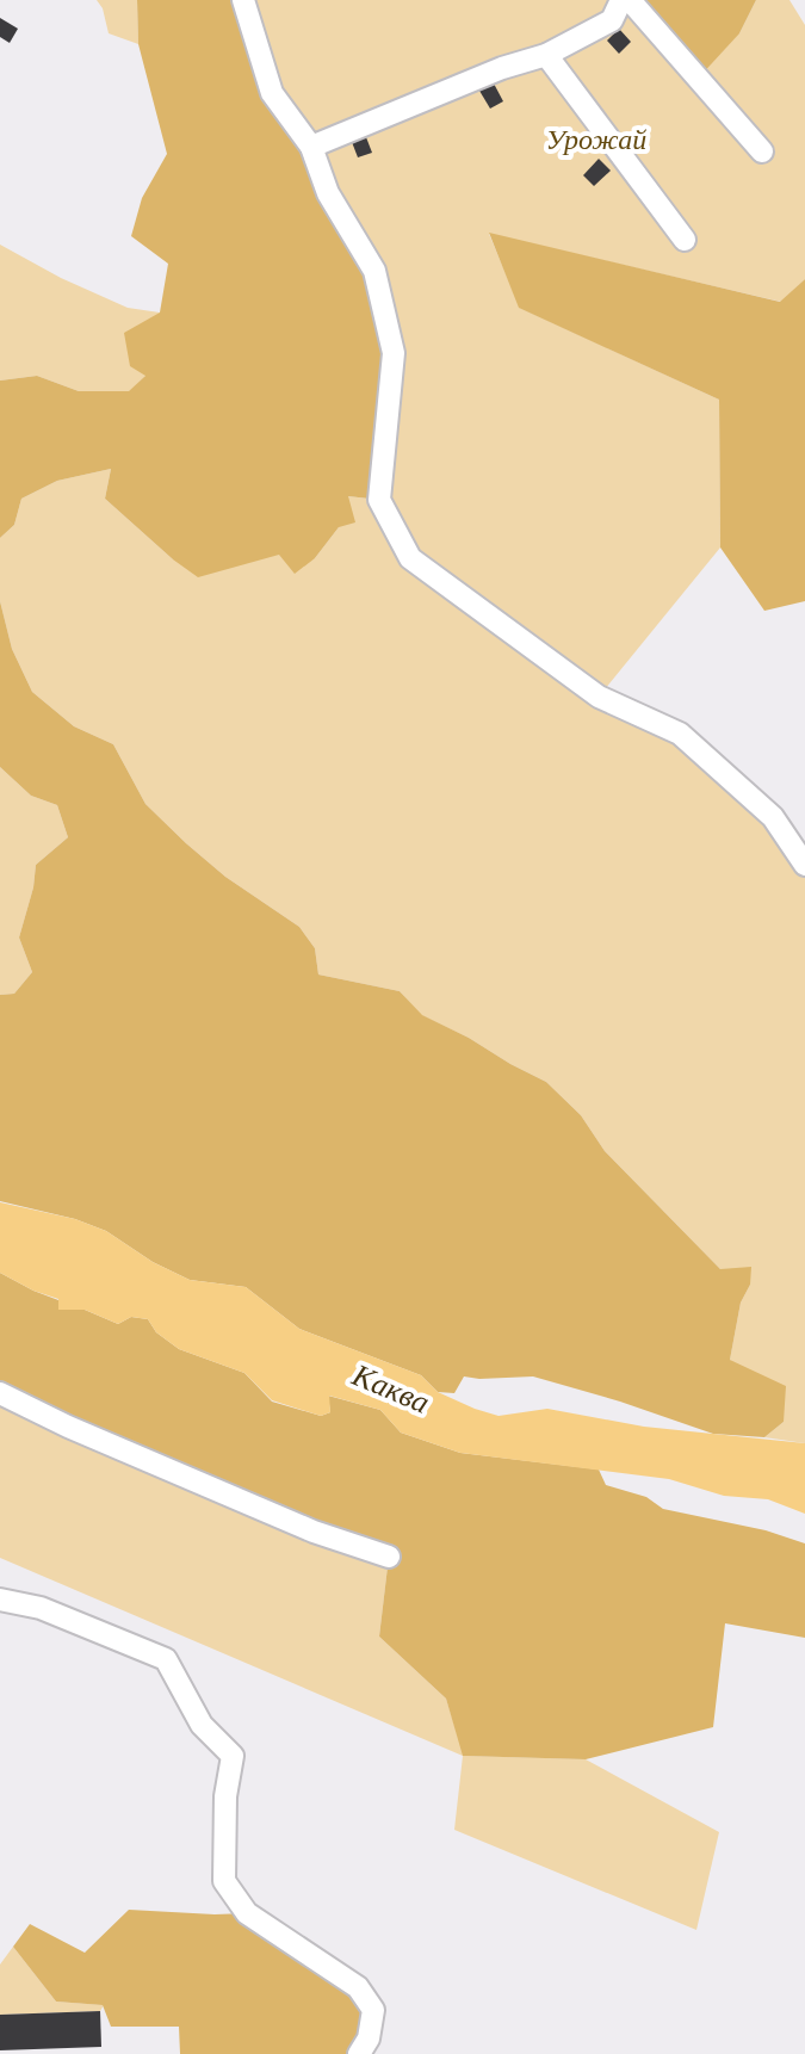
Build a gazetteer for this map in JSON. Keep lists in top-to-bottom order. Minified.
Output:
{"water":["Каква"],"parks":["Урожай"]}
